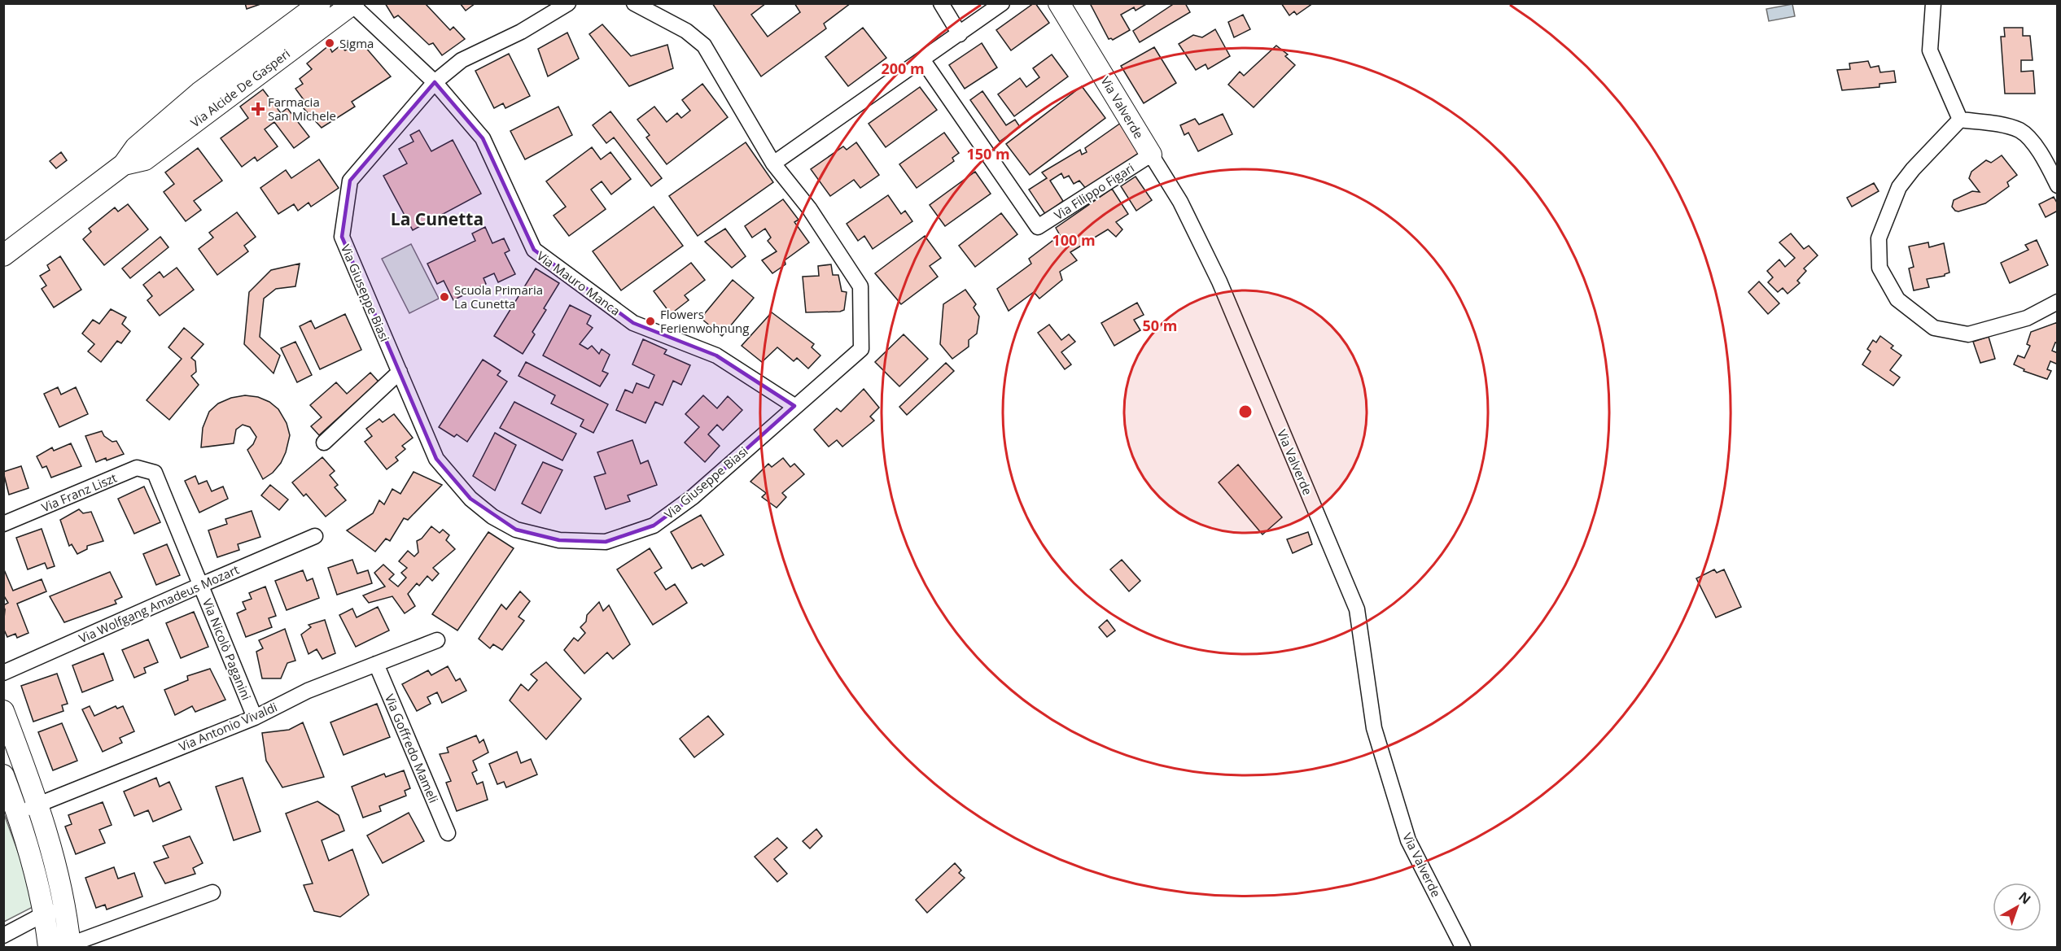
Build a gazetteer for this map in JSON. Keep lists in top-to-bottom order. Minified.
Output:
{"streets":{"street":["Via Alcide De Gasperi","Via Valverde","Via Filippo Figari","Via Mauro Manca","Via Giuseppe Biasi","Via Franz Liszt","Via Wolfgang Amadeus Mozart","Via Nicolò Paganini","Via Antonio Vivaldi","Via Goffredo Mameli"]},"crossings":[["Via Alcide De Gasperi","Via Mauro Manca"],["Via Valverde","Via Filippo Figari"],["Via Mauro Manca","Via Giuseppe Biasi"],["Via Franz Liszt","Via Nicolò Paganini"],["Via Wolfgang Amadeus Mozart","Via Nicolò Paganini"],["Via Nicolò Paganini","Via Antonio Vivaldi"],["Via Antonio Vivaldi","Via Goffredo Mameli"]],"districts":["La Cunetta"],"places":{"other":["Sigma","Scuola Primaria La Cunetta","Flowers Ferienwohnung"],"health":["Farmacia San Michele"]},"north":"top right","rings":["200 m","150 m","100 m","50 m"]}
